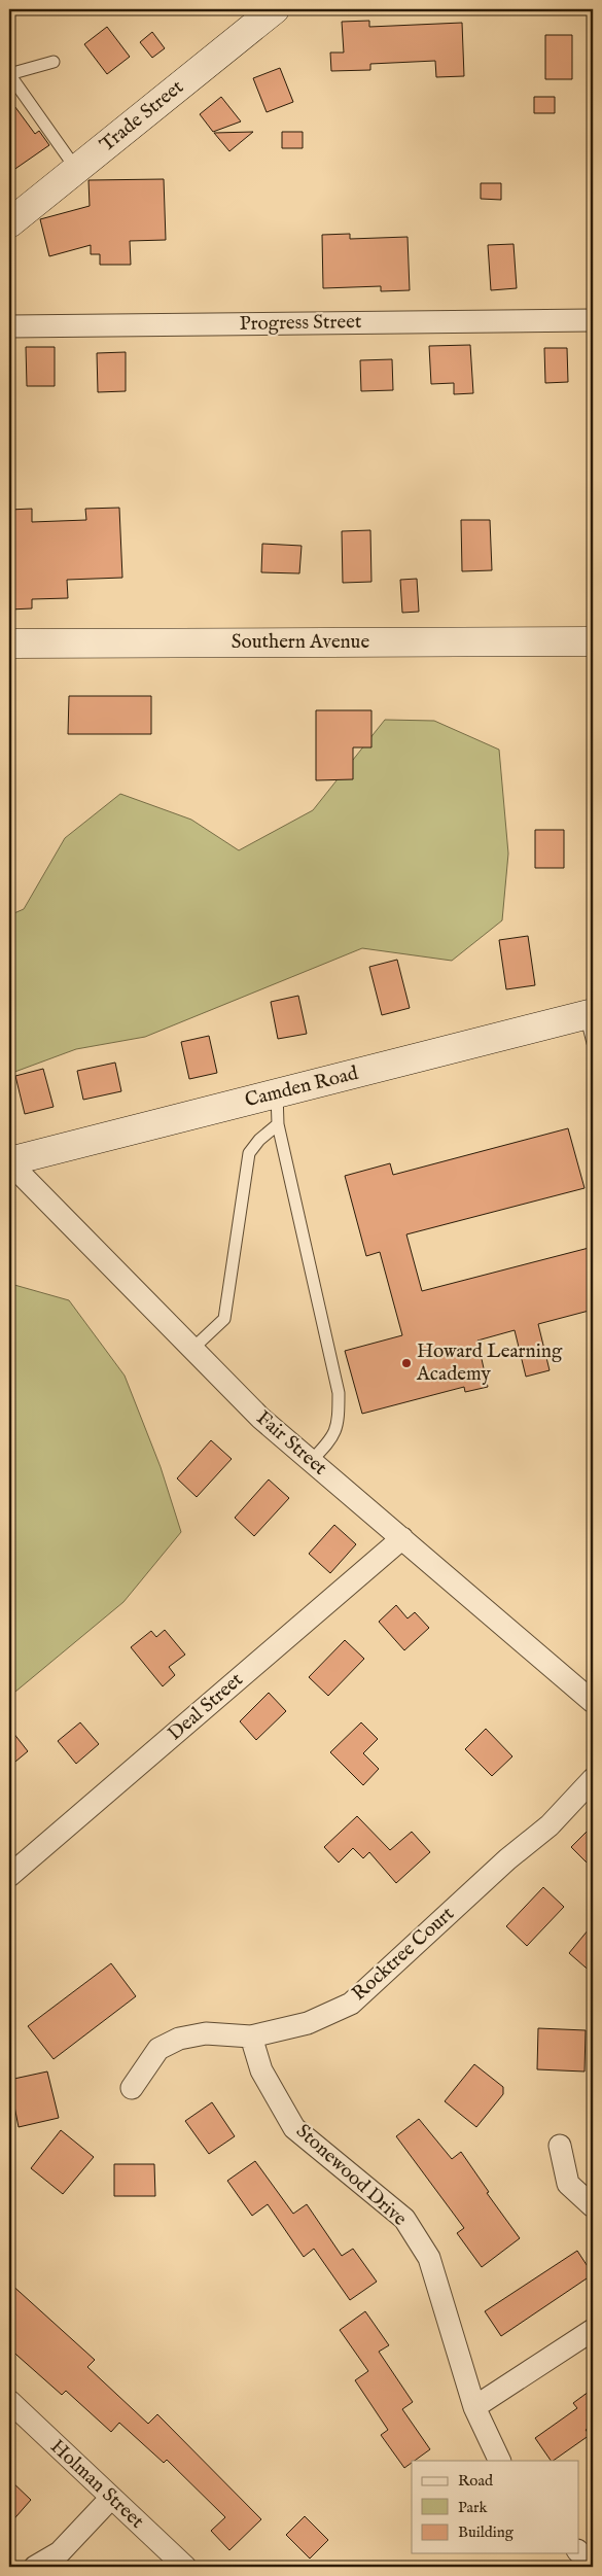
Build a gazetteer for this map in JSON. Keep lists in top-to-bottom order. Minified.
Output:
{"streets":{"street":["Trade Street","Progress Street","Southern Avenue","Camden Road","Fair Street","Deal Street","Rocktree Court","Stonewood Drive","Holman Street"]},"crossings":[["Camden Road","Fair Street"],["Fair Street","Deal Street"],["Rocktree Court","Stonewood Drive"]],"places":["Howard Learning Academy"],"legend":["Road","Park","Building"]}
